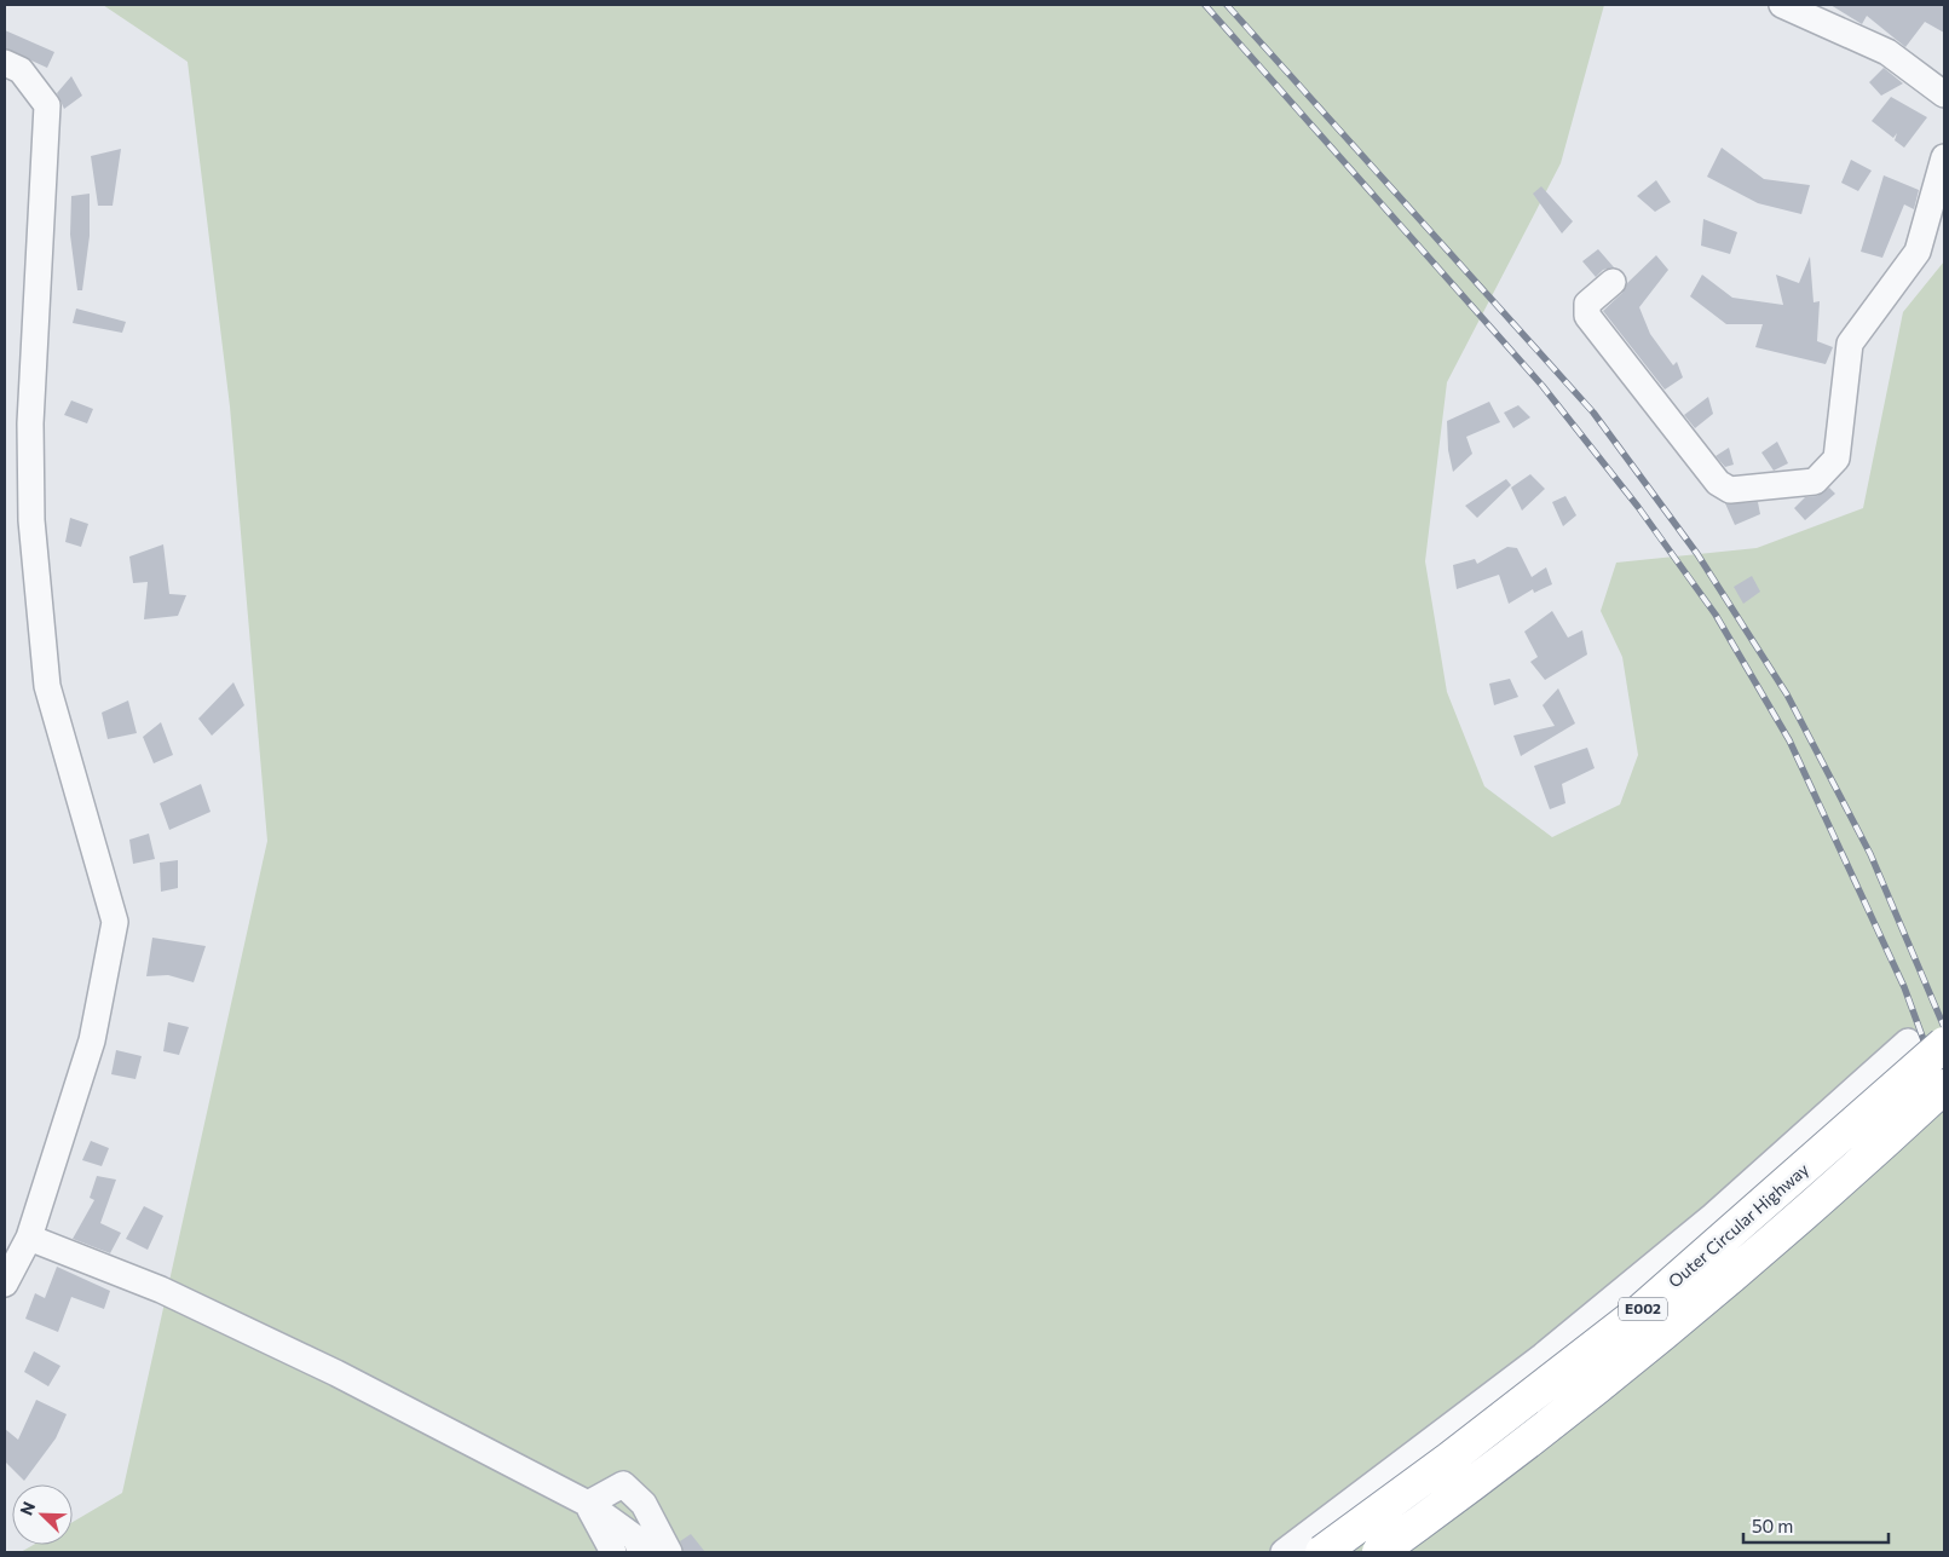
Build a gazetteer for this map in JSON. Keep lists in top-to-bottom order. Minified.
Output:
{"streets":{"highway":["Outer Circular Highway","E002"]},"scale_bar":"50 m","north":"top left"}
